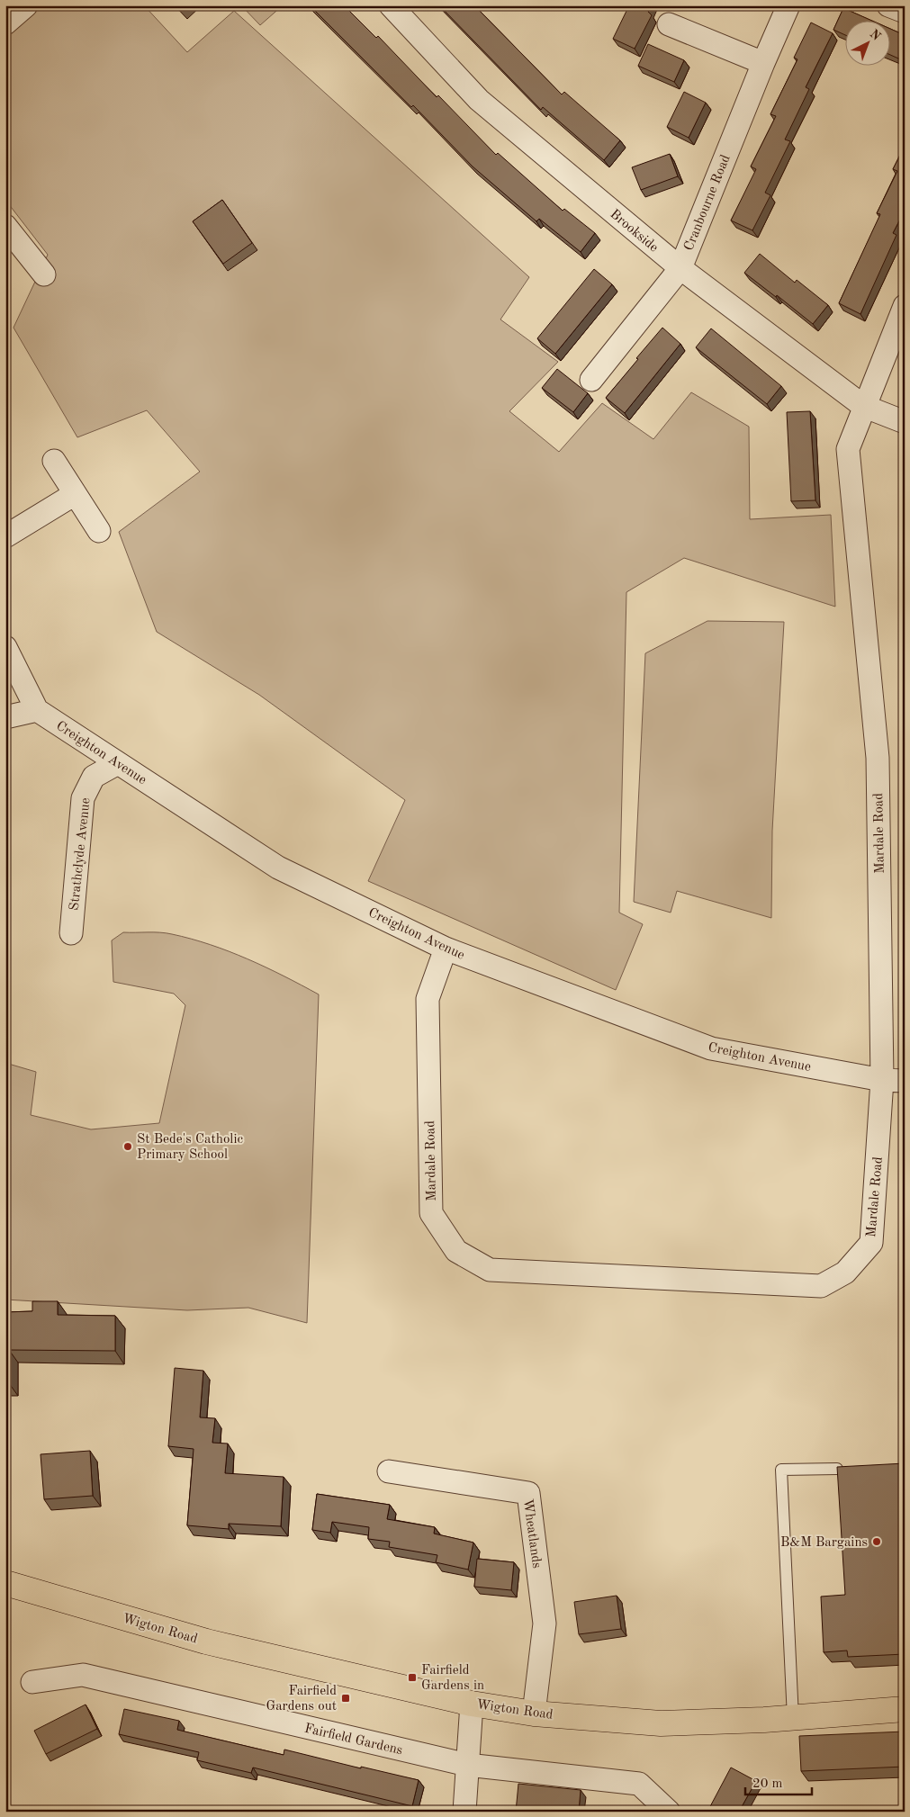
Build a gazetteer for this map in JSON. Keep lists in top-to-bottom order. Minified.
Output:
{"streets":{"main road":["Wigton Road"],"street":["Cranbourne Road","Brookside","Creighton Avenue","Mardale Road","Strathclyde Avenue","Wheatlands","Fairfield Gardens"]},"crossings":[["Cranbourne Road","Brookside"],["Brookside","Mardale Road"],["Creighton Avenue","Mardale Road"],["Creighton Avenue","Strathclyde Avenue"],["Wheatlands","Wigton Road"]],"places":{"other":["St Bede's Catholic Primary School","B&M Bargains"],"transit":["Fairfield Gardens in","Fairfield Gardens out"]},"scale_bar":"20 m","north":"top right"}
